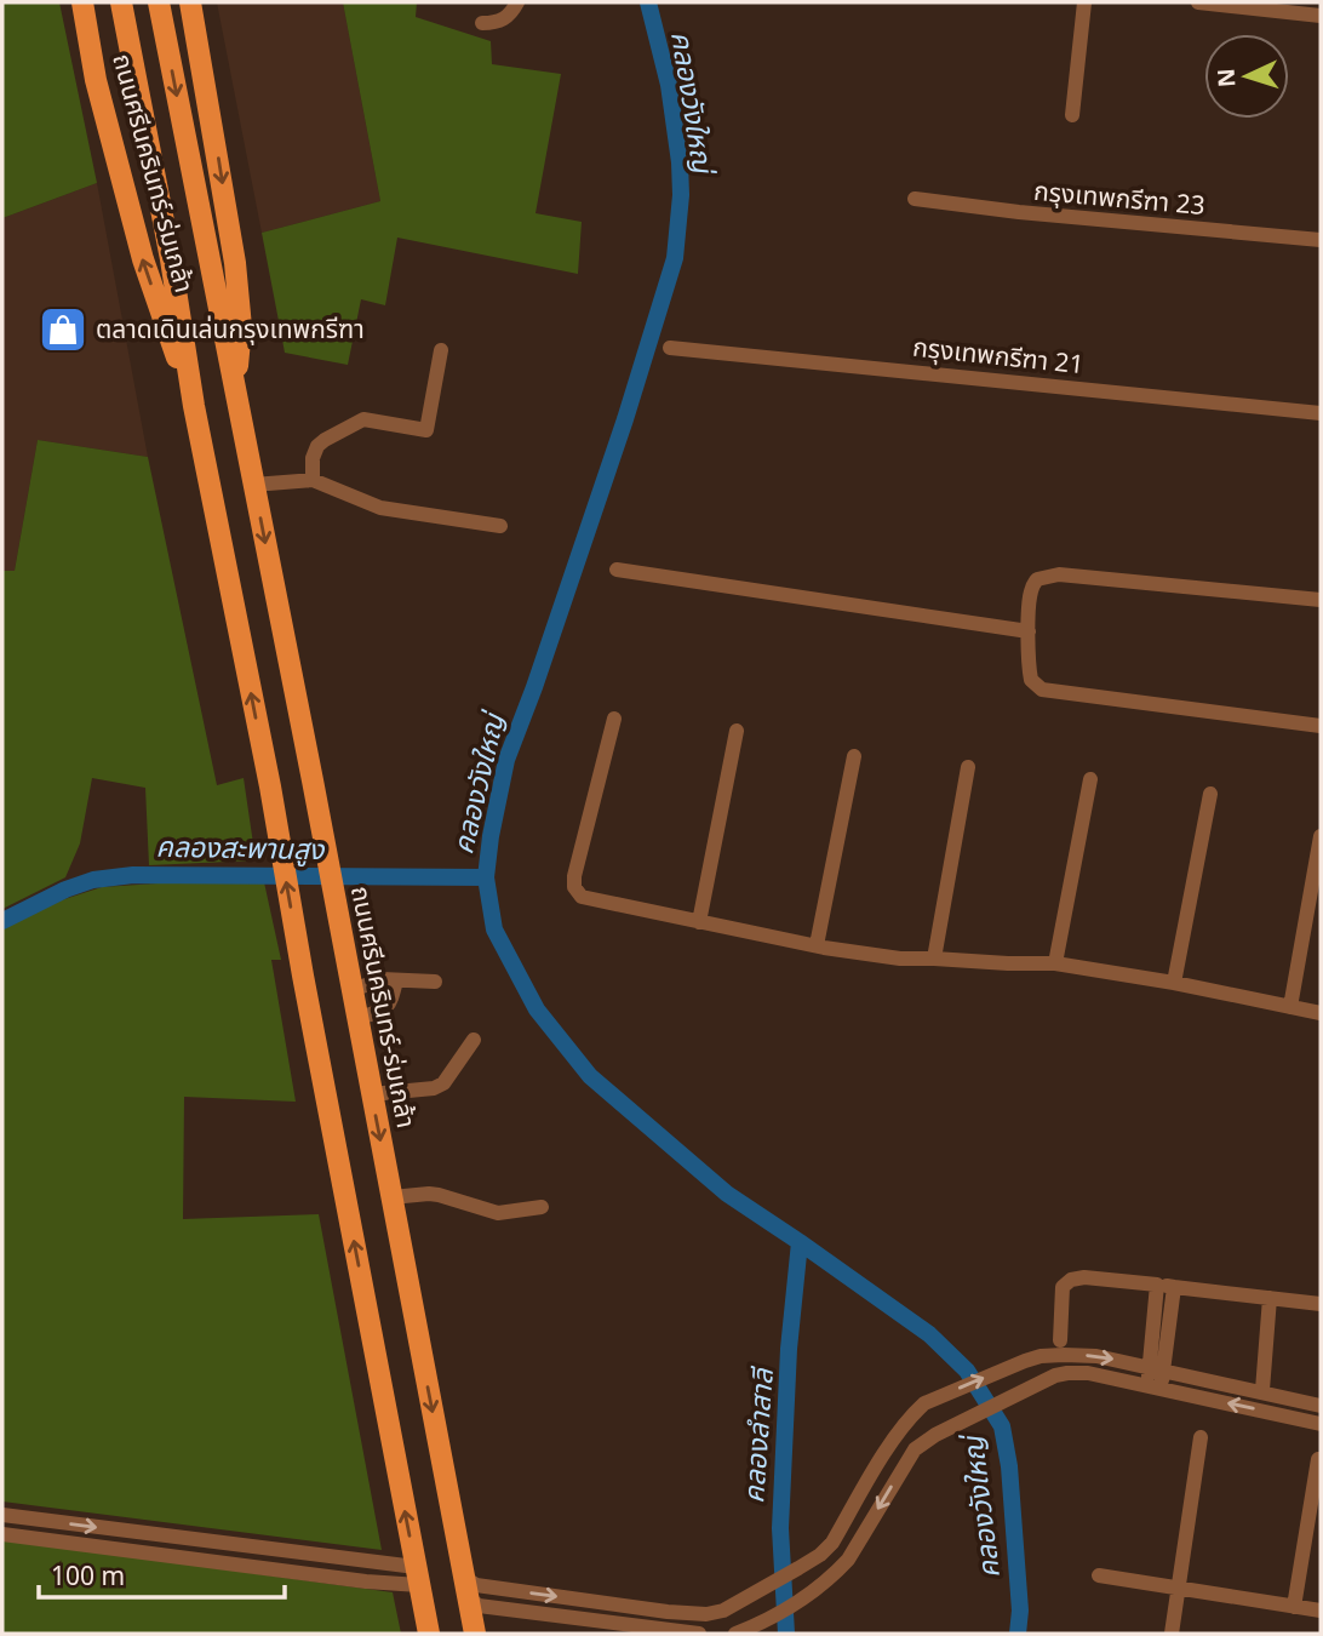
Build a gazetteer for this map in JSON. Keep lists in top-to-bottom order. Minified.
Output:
{"streets":{"main road":["ถนนศรีนครินทร์-ร่มเกล้า"],"street":["กรุงเทพกรีฑา 23","กรุงเทพกรีฑา 21"]},"water":["คลองวังใหญ่","คลองสะพานสูง","คลองลำสาลี"],"places":{"shop":["ตลาดเดินเล่นกรุงเทพกรีฑา"]},"scale_bar":"100 m","north":"left"}
